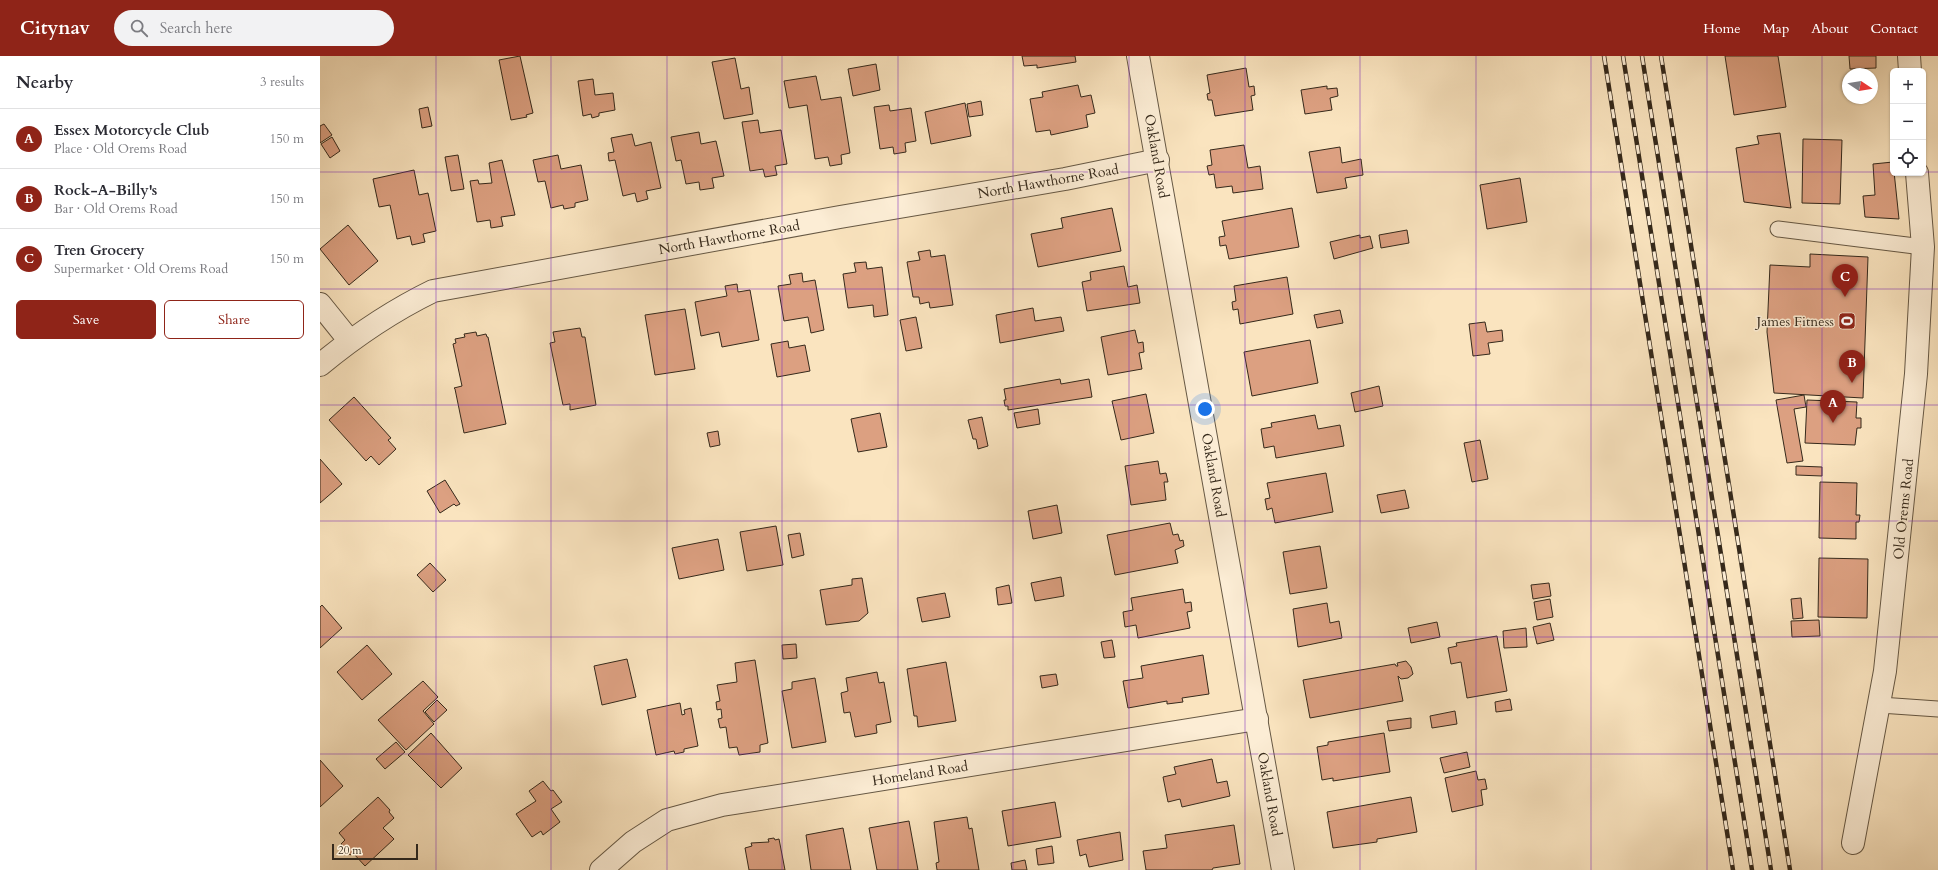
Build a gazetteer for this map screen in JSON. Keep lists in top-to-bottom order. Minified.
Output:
{"streets":{"street":["Oakland Road","North Hawthorne Road","Old Orems Road","Homeland Road"]},"crossings":[["Oakland Road","North Hawthorne Road"],["Oakland Road","Homeland Road"]],"places":{"sports":["James Fitness"]},"scale_bar":"20 m","north":"right","page":{"header":"Citynav","search":"Search here","nav":["Home","Map","About","Contact"],"heading":["Nearby","3 results"],"map_buttons":["+","−"],"list":[{"mark":"A","name":"Essex Motorcycle Club","note":"Place · Old Orems Road","value":"150 m"},{"mark":"B","name":"Rock-A-Billy's","note":"Bar · Old Orems Road","value":"150 m"},{"mark":"C","name":"Tren Grocery","note":"Supermarket · Old Orems Road","value":"150 m"}],"pins":["C","B","A"],"buttons":["Save","Share"],"scale":"20 m"}}
